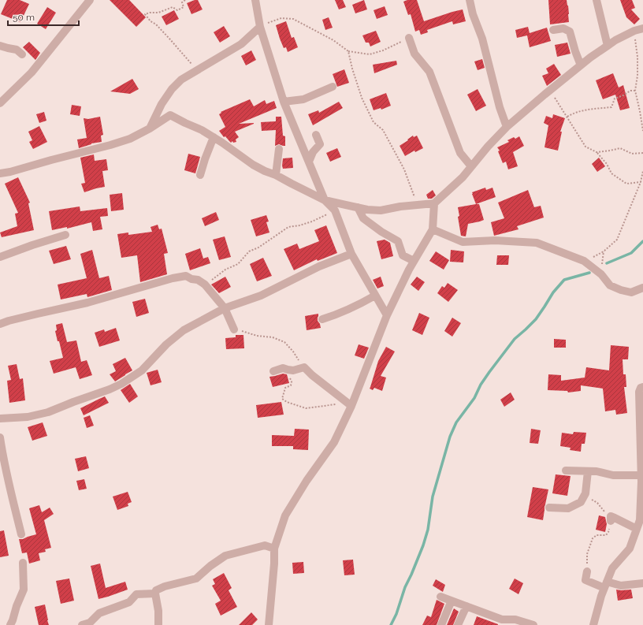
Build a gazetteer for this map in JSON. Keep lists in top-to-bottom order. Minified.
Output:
{"scale_bar":"50 m"}
